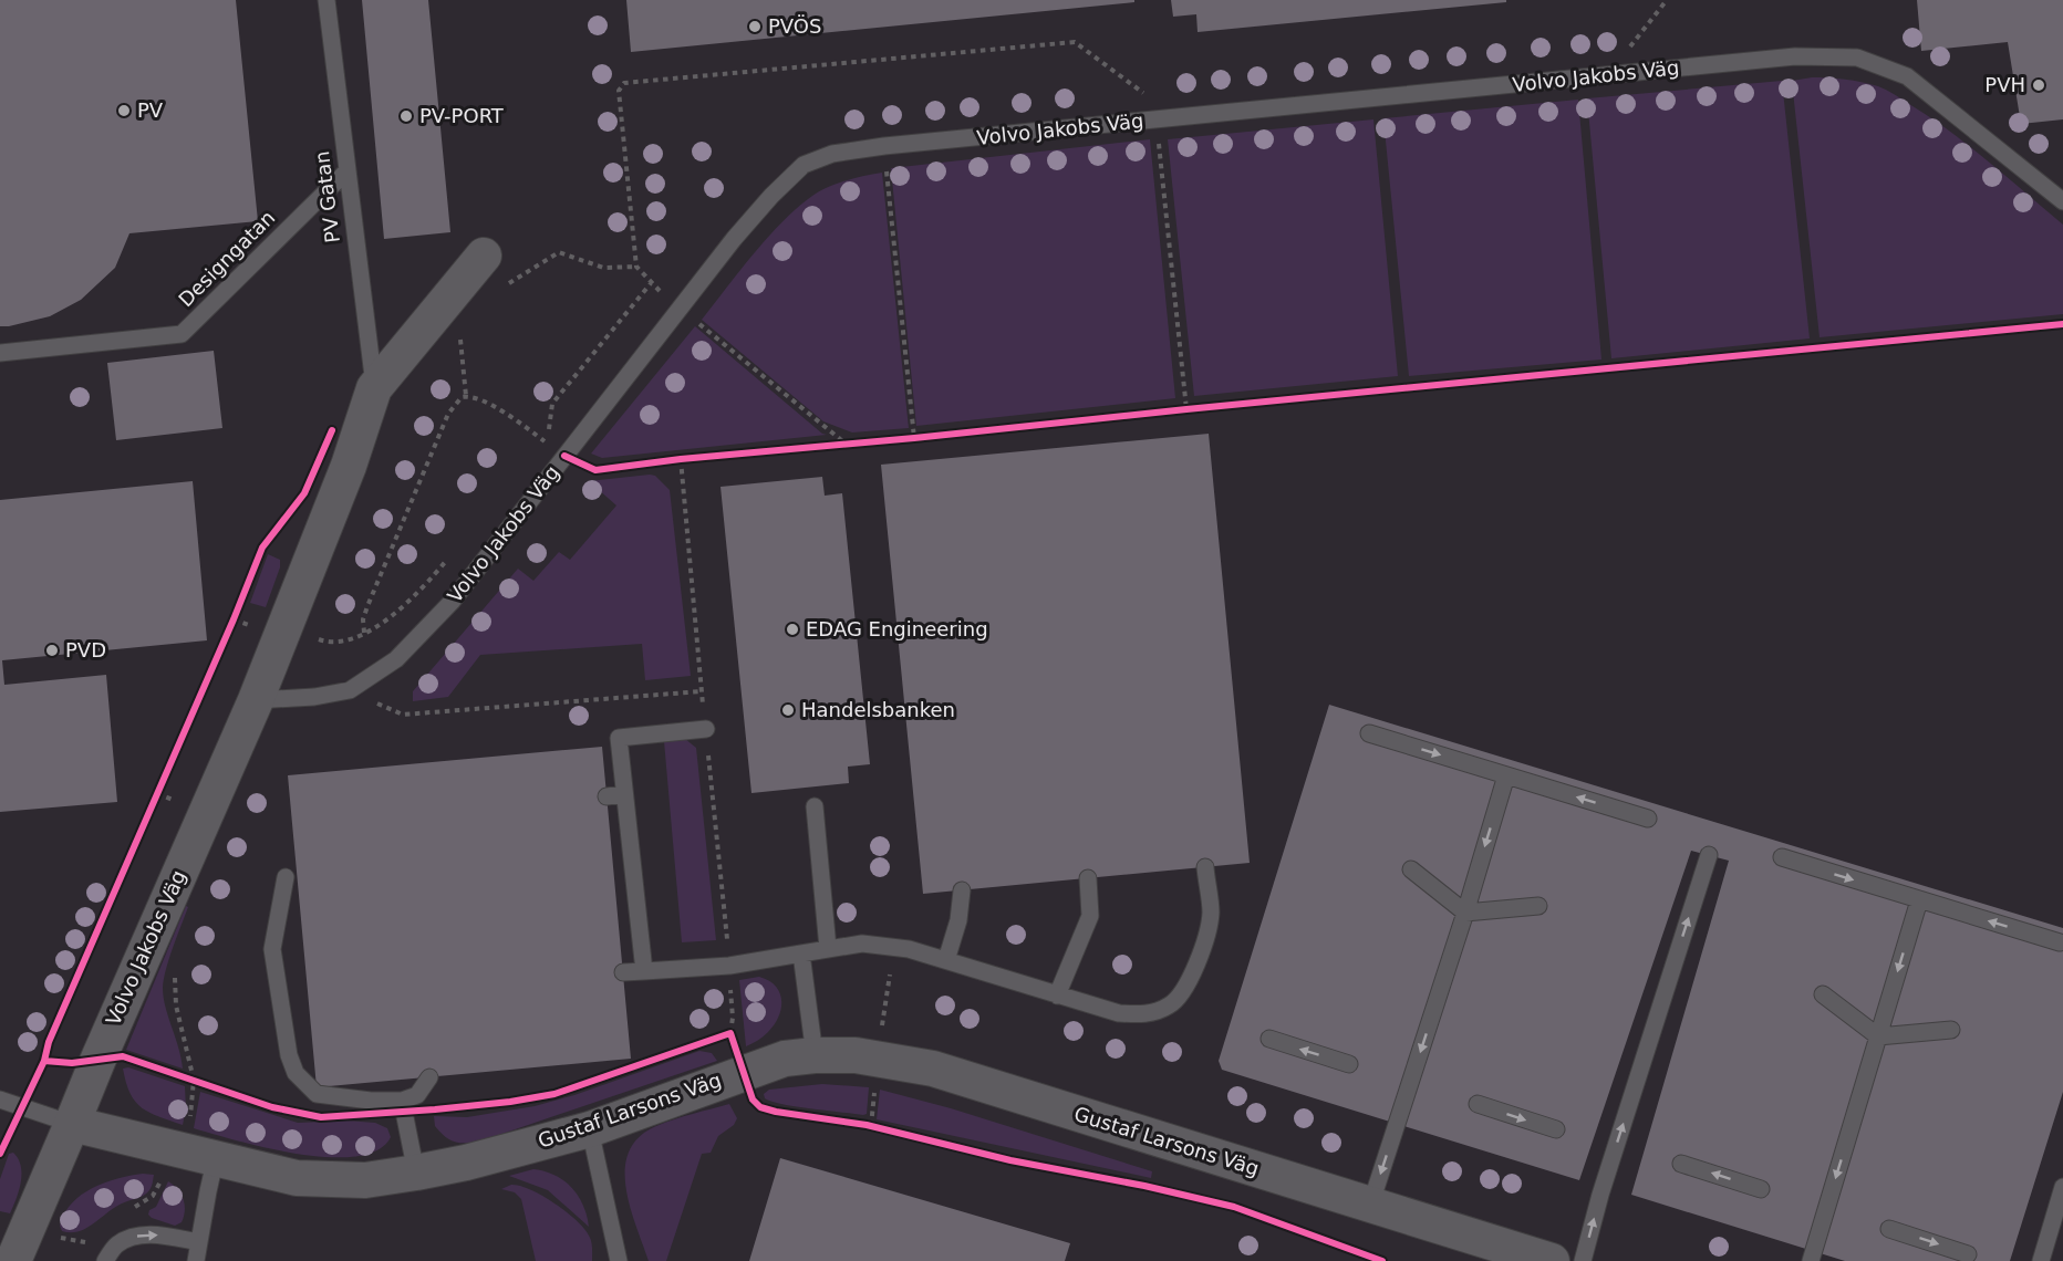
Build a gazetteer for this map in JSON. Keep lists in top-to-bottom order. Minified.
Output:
{"streets":{"street":["Volvo Jakobs Väg","Gustaf Larsons Väg"],"lane":["PV Gatan","Designgatan"]},"crossings":[["Volvo Jakobs Väg","PV Gatan"],["Volvo Jakobs Väg","Gustaf Larsons Väg"],["PV Gatan","Designgatan"]],"places":["PVÖS","PVH","PV","PV-PORT","EDAG Engineering","PVD","Handelsbanken"]}
